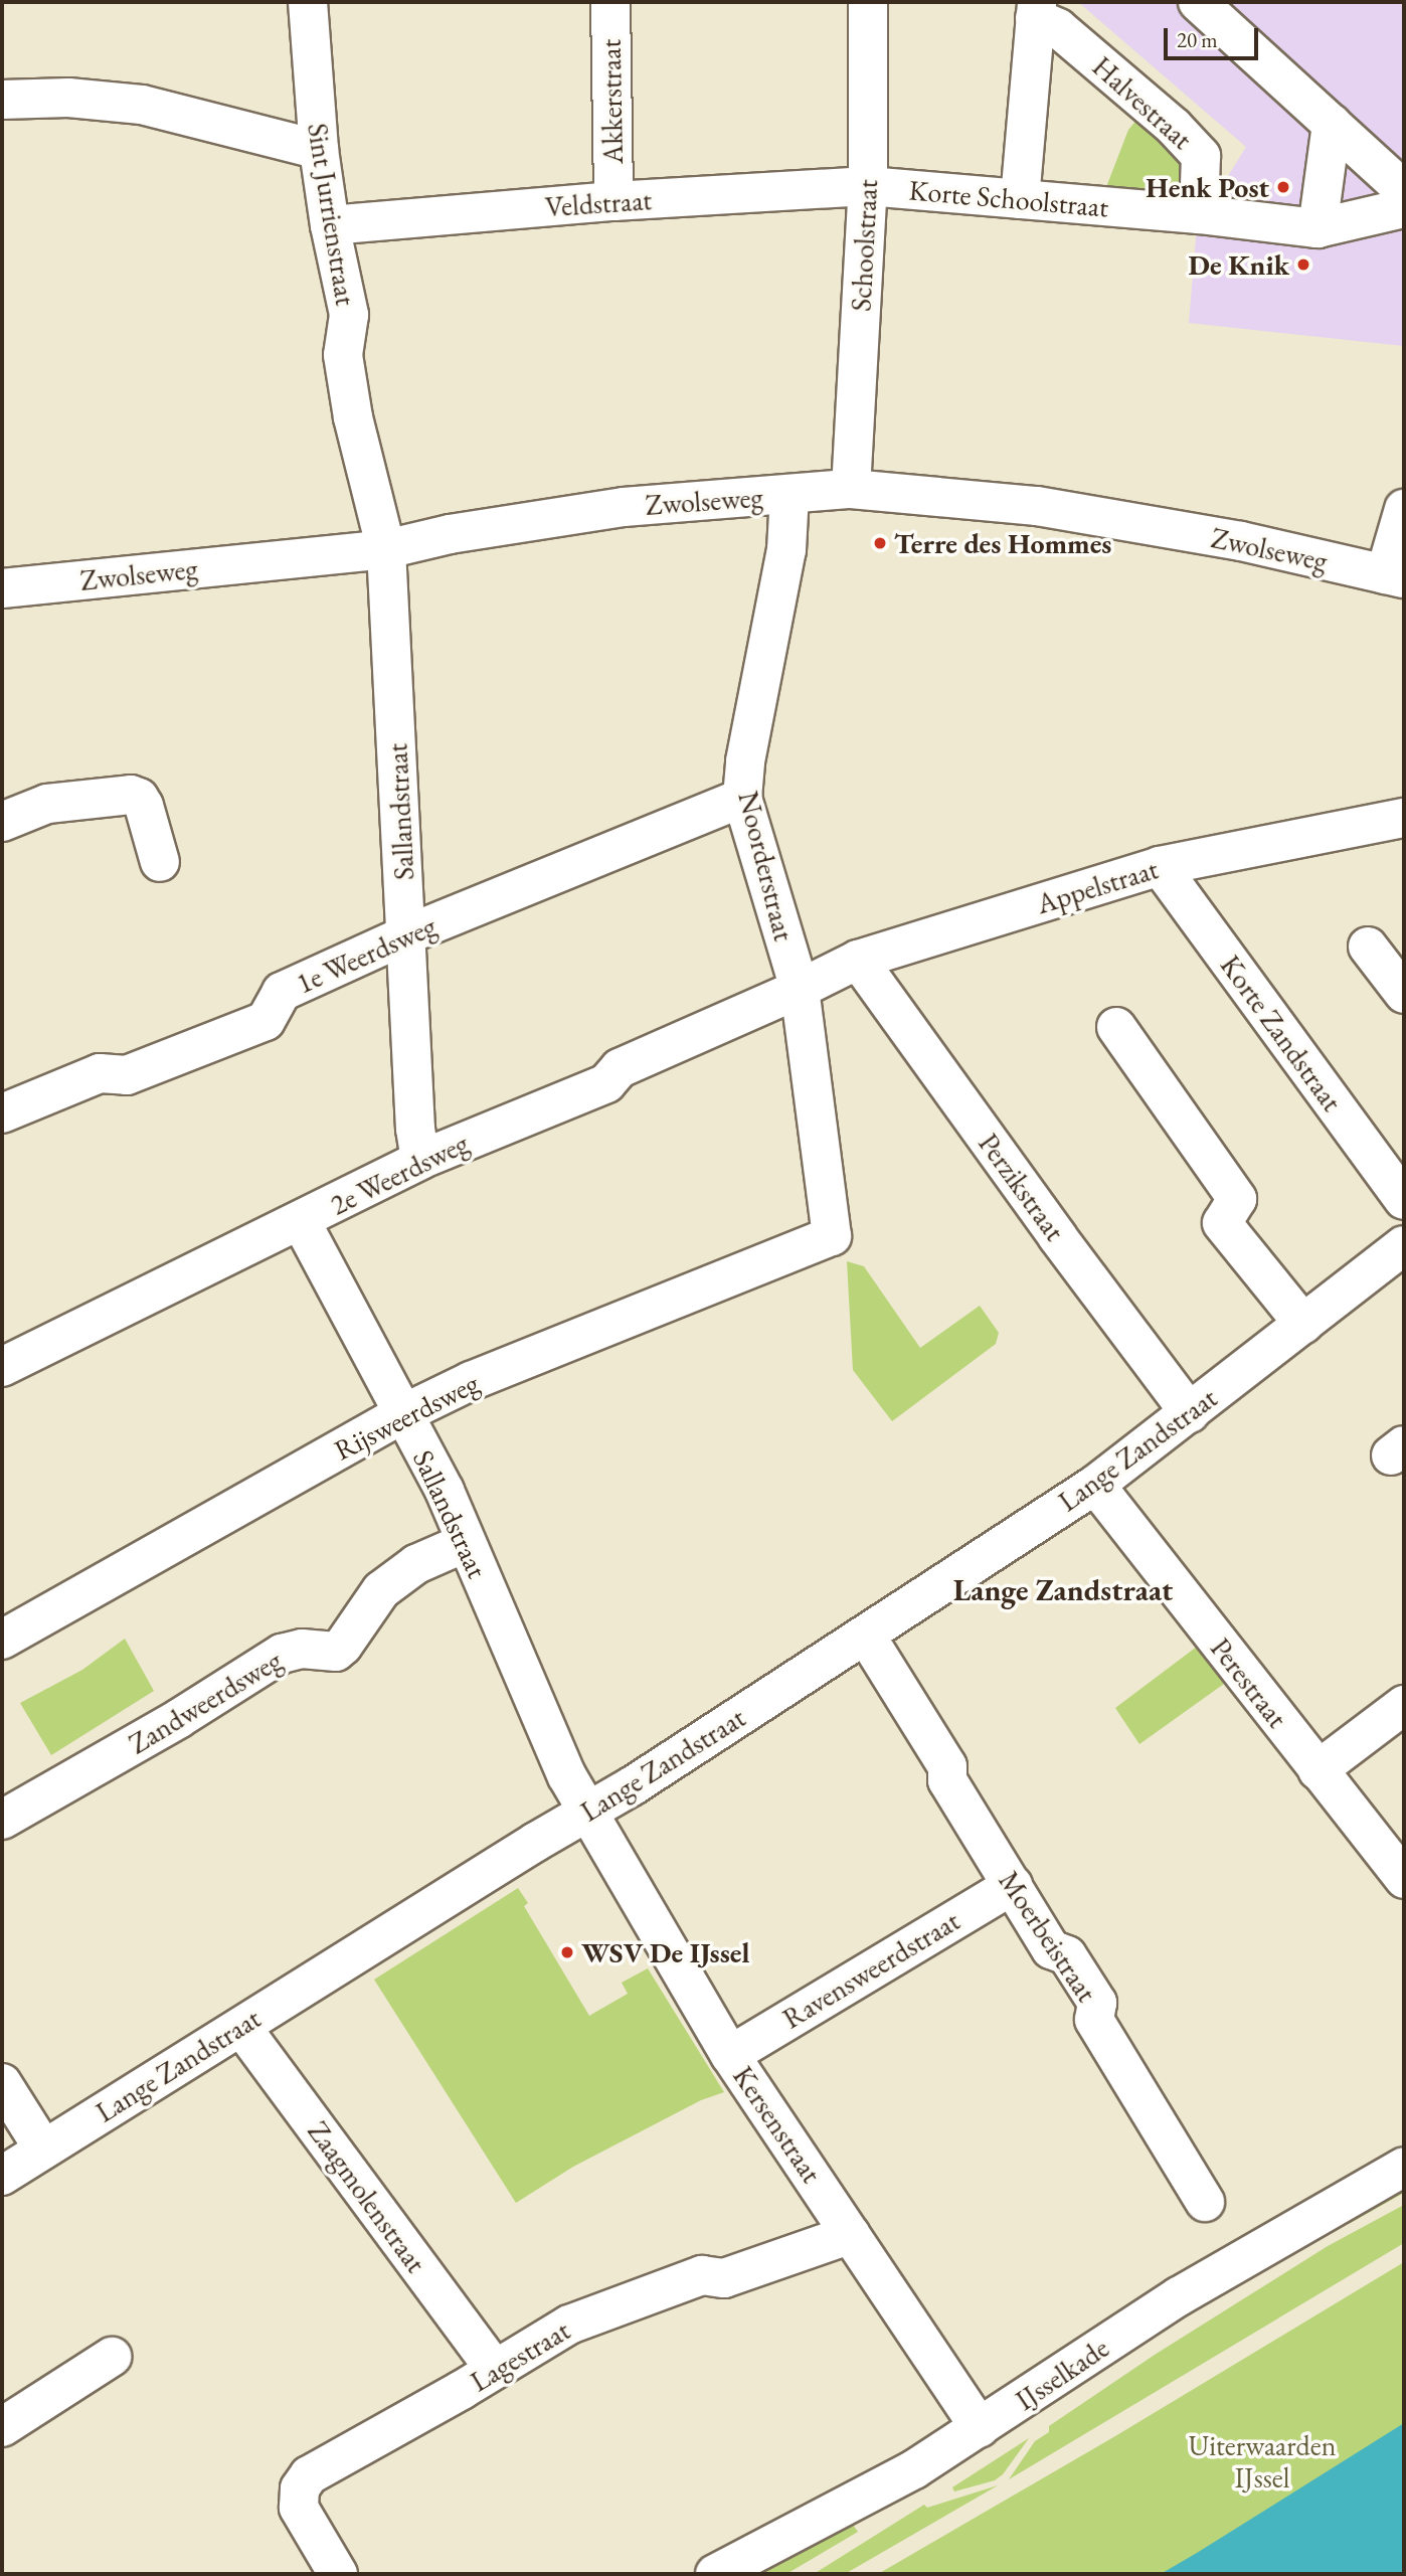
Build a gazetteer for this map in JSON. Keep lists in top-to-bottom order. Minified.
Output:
{"streets":{"street":["Akkerstraat","Halvestraat","Korte Schoolstraat","Veldstraat","Sint Jurrienstraat","Schoolstraat","Zwolseweg","Sallandstraat","Noorderstraat","Appelstraat","1e Weerdsweg","Korte Zandstraat","2e Weerdsweg","Perzikstraat","Rijsweerdsweg","Lange Zandstraat","Perestraat","Zandweerdsweg","Moerbeistraat","Ravensweerdstraat","Kersenstraat","Zaagmolenstraat","Lagestraat","IJsselkade"]},"crossings":[["Akkerstraat","Veldstraat"],["Halvestraat","Korte Schoolstraat"],["Korte Schoolstraat","Veldstraat"],["Korte Schoolstraat","Schoolstraat"],["Veldstraat","Sint Jurrienstraat"],["Veldstraat","Schoolstraat"],["Sint Jurrienstraat","Zwolseweg"],["Sint Jurrienstraat","Sallandstraat"],["Schoolstraat","Zwolseweg"],["Zwolseweg","Sallandstraat"],["Zwolseweg","Noorderstraat"],["Sallandstraat","1e Weerdsweg"],["Sallandstraat","2e Weerdsweg"],["Sallandstraat","Rijsweerdsweg"],["Sallandstraat","Lange Zandstraat"],["Sallandstraat","Zandweerdsweg"],["Sallandstraat","Kersenstraat"],["Noorderstraat","Appelstraat"],["Noorderstraat","1e Weerdsweg"],["Noorderstraat","2e Weerdsweg"],["Noorderstraat","Rijsweerdsweg"],["Appelstraat","Korte Zandstraat"],["Appelstraat","2e Weerdsweg"],["Appelstraat","Perzikstraat"],["Perzikstraat","Lange Zandstraat"],["Lange Zandstraat","Perestraat"],["Lange Zandstraat","Moerbeistraat"],["Lange Zandstraat","Kersenstraat"],["Lange Zandstraat","Zaagmolenstraat"],["Moerbeistraat","Ravensweerdstraat"],["Ravensweerdstraat","Kersenstraat"],["Kersenstraat","Lagestraat"],["Kersenstraat","IJsselkade"],["Zaagmolenstraat","Lagestraat"]],"districts":["Lange Zandstraat"],"parks":["Uiterwaarden IJssel"],"places":["Henk Post","De Knik","Terre des Hommes","WSV De IJssel"],"scale_bar":"20 m"}
